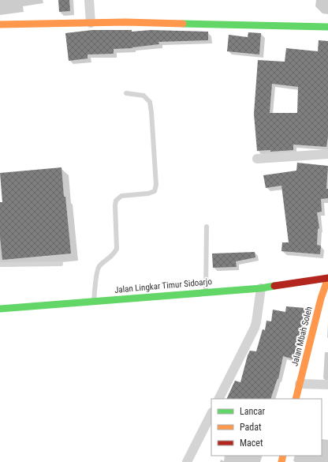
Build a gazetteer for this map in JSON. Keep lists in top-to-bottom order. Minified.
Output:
{"streets":{"street":["Jalan Lingkar Timur Sidoarjo","Jalan Mbah Soleh"]},"crossings":[["Jalan Lingkar Timur Sidoarjo","Jalan Mbah Soleh"]],"legend":["Lancar","Padat","Macet"]}
